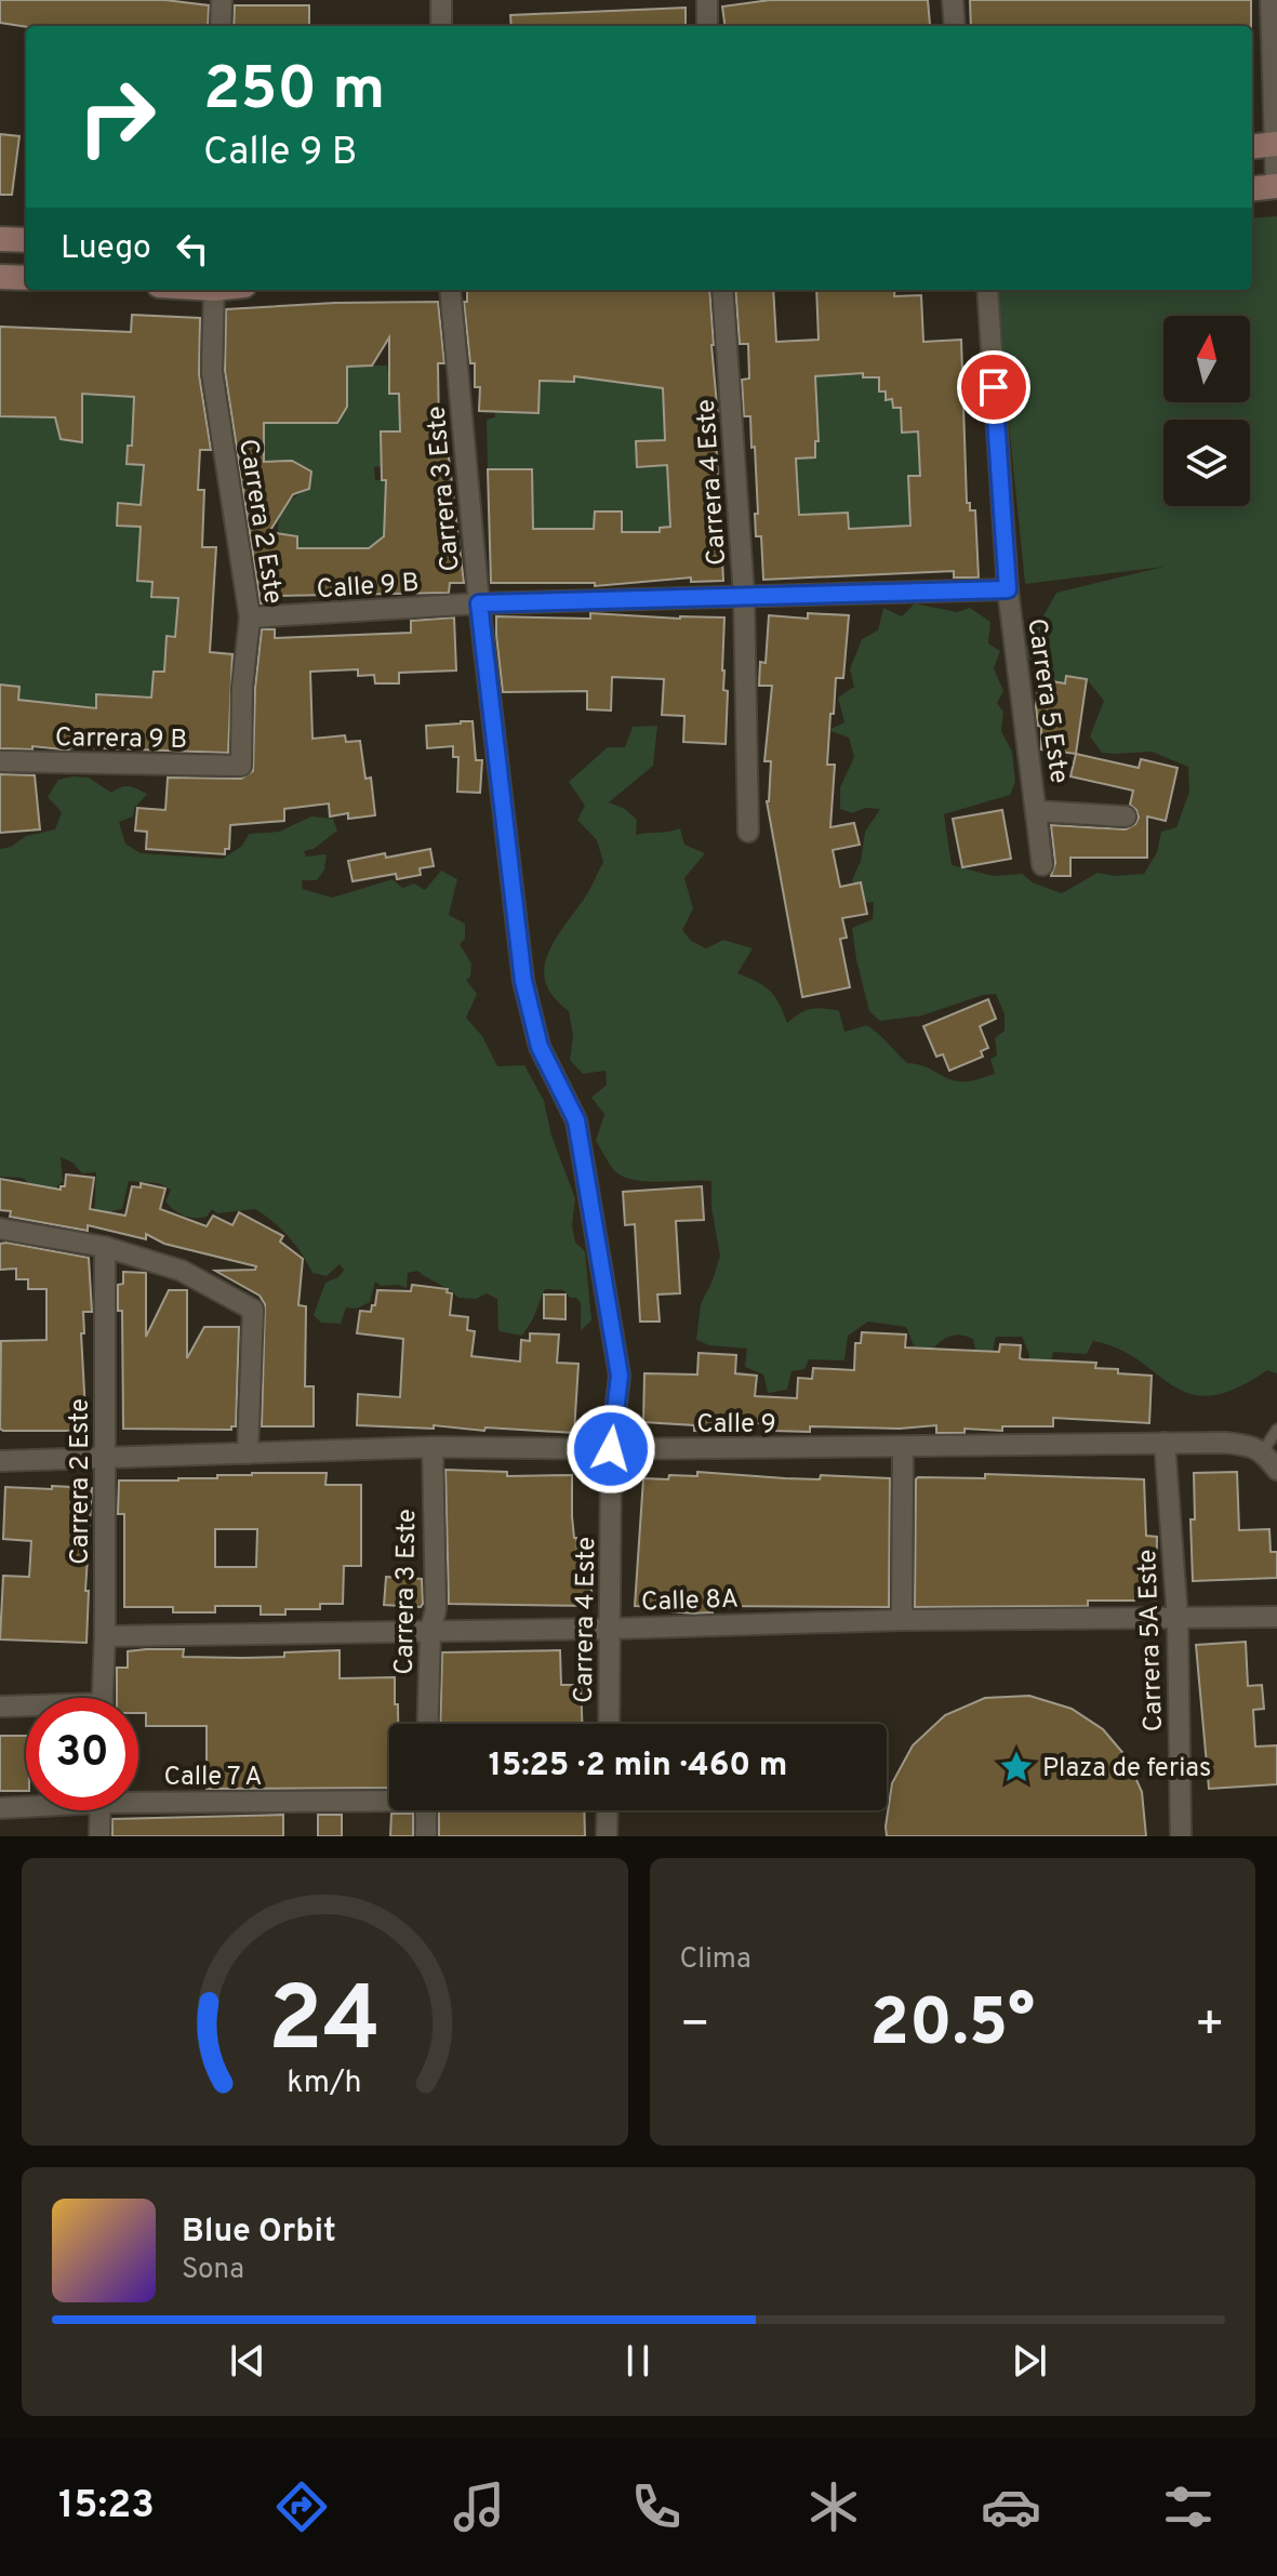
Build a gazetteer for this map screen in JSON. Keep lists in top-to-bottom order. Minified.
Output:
{"streets":{"street":["Carrera 4 Este","Carrera 3 Este","Carrera 2 Este","Calle 9 B","Carrera 5 Este","Carrera 9 B","Calle 9","Calle 8A","Carrera 5A Este","Calle 7 A"]},"crossings":[["Carrera 4 Este","Carrera 3 Este"],["Carrera 4 Este","Calle 9 B"],["Carrera 4 Este","Calle 9"],["Carrera 4 Este","Calle 8A"],["Carrera 3 Este","Calle 9 B"],["Carrera 3 Este","Calle 9"],["Carrera 3 Este","Calle 8A"],["Carrera 2 Este","Calle 9 B"],["Carrera 2 Este","Carrera 9 B"],["Carrera 2 Este","Calle 9"],["Carrera 2 Este","Calle 8A"],["Calle 9 B","Carrera 5 Este"],["Calle 9","Carrera 5A Este"],["Calle 8A","Carrera 5A Este"]],"places":{"place":["Plaza de ferias"]},"north":"top","page":{"turn":["250 m","Calle 9 B"],"then":"Luego","limit":"30","trip":"15:25 · 2 min · 460 m","tile":"Clima","heat":["−","20.5°","+"],"song":["Blue Orbit","Sona"],"tabs":"15:23","gauge":["24","km/h"]}}
